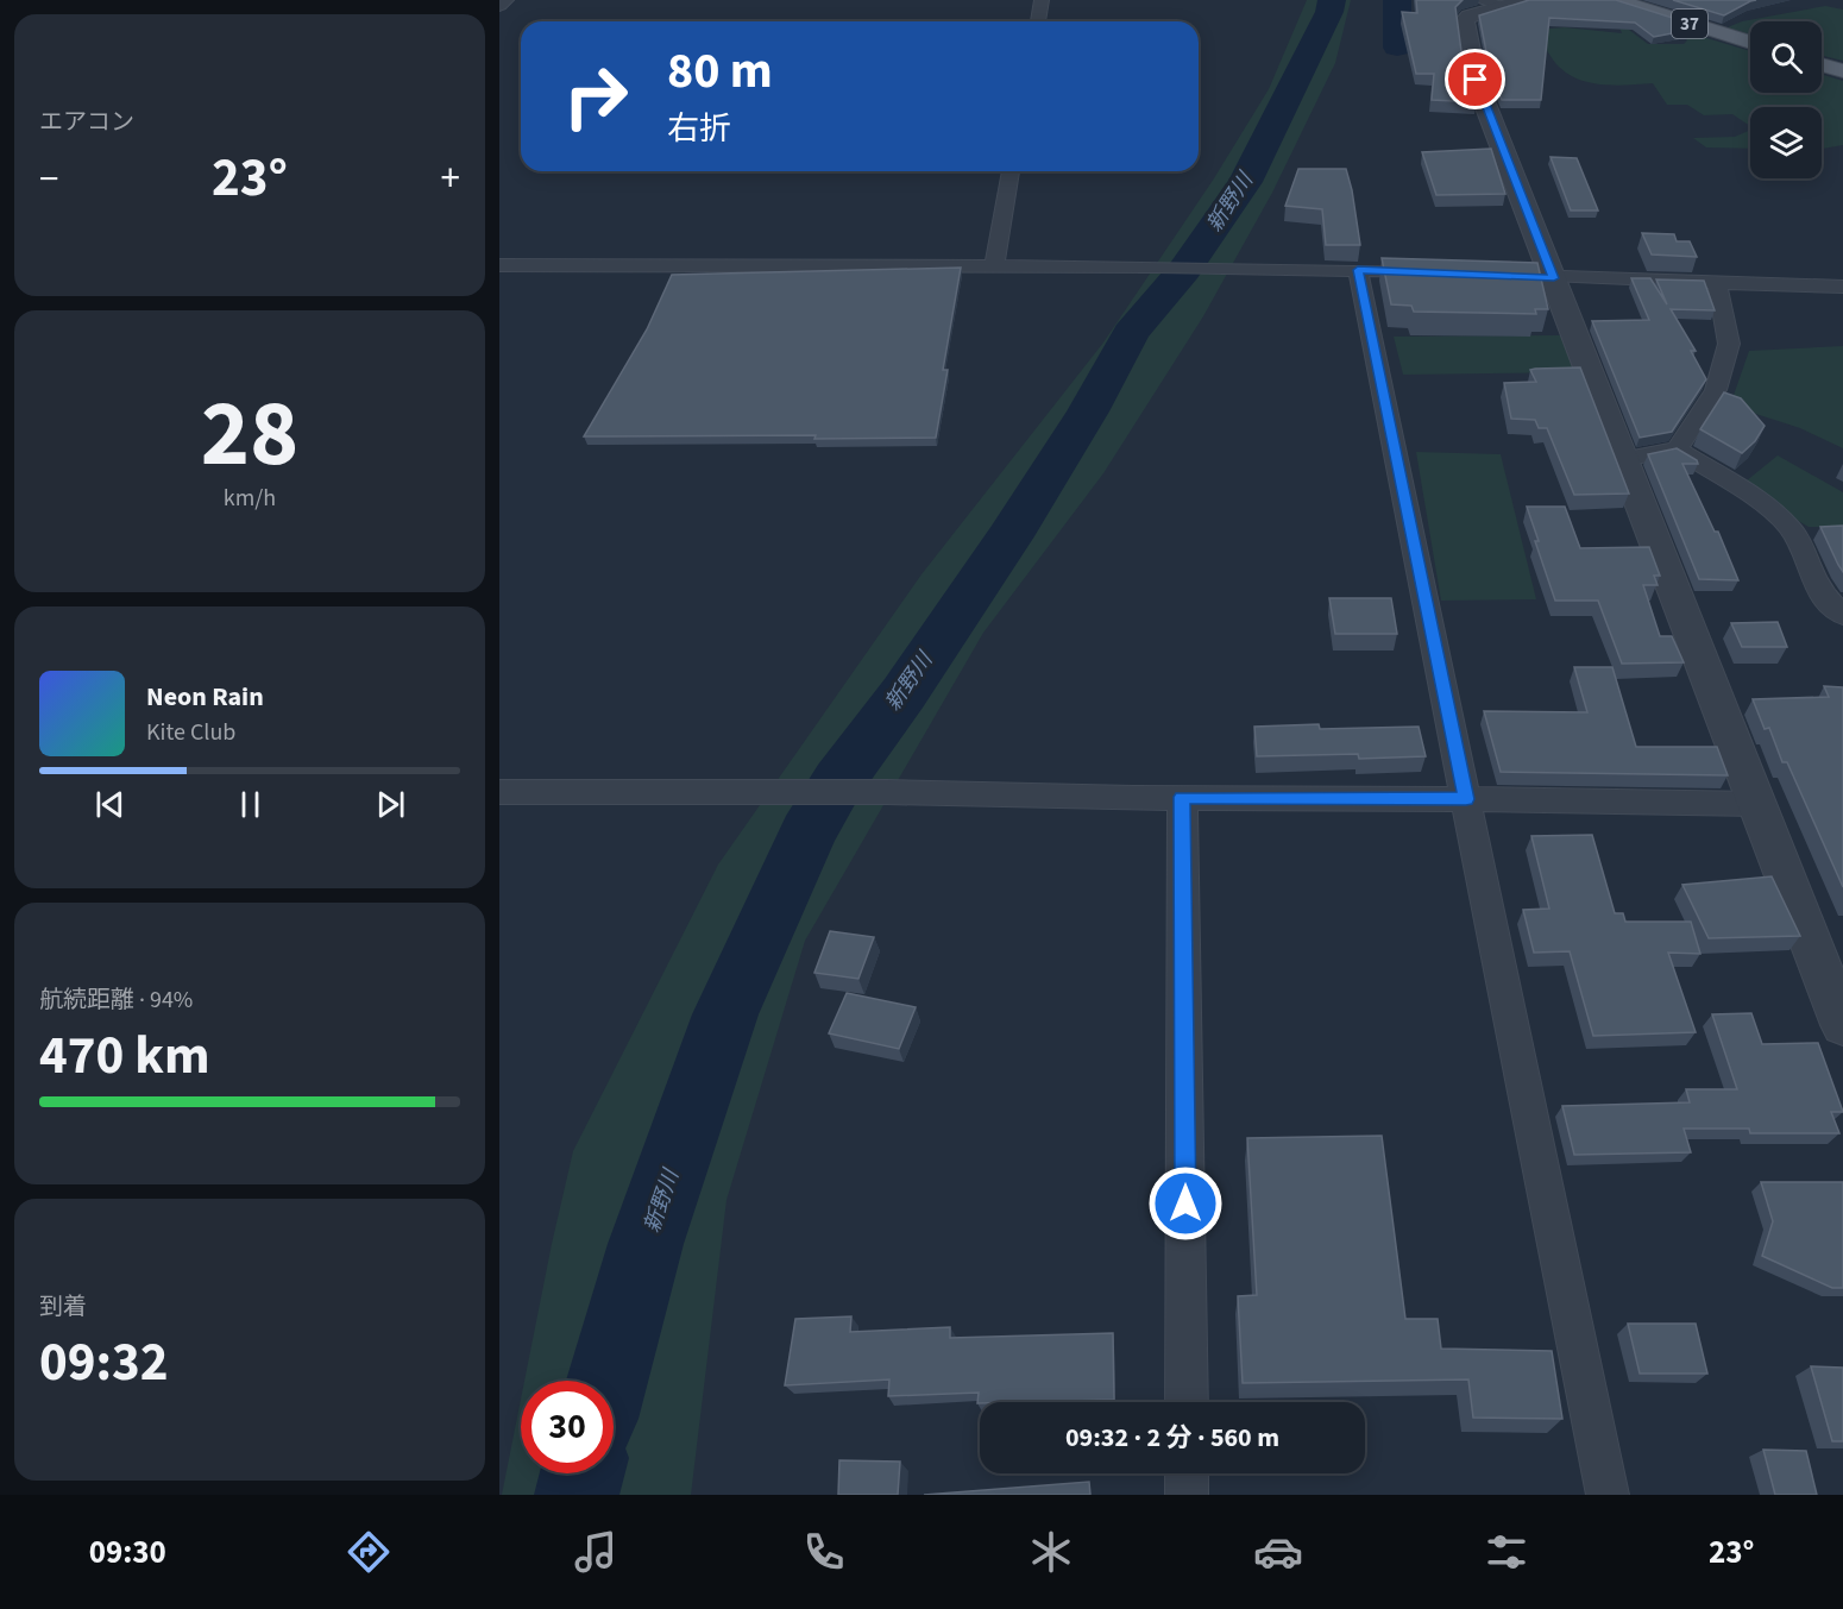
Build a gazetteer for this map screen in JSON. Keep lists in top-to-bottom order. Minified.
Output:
{"streets":{"main road":["37"]},"water":["新野川"],"page":{"tile":["エアコン",["28","km/h"],["航続距離 · 94%","470 km"],["到着","09:32"]],"turn":["80 m","右折"],"heat":["−","23°","+"],"song":["Neon Rain","Kite Club"],"limit":"30","trip":"09:32 · 2 分 · 560 m","tabs":["09:30","23°"]}}
